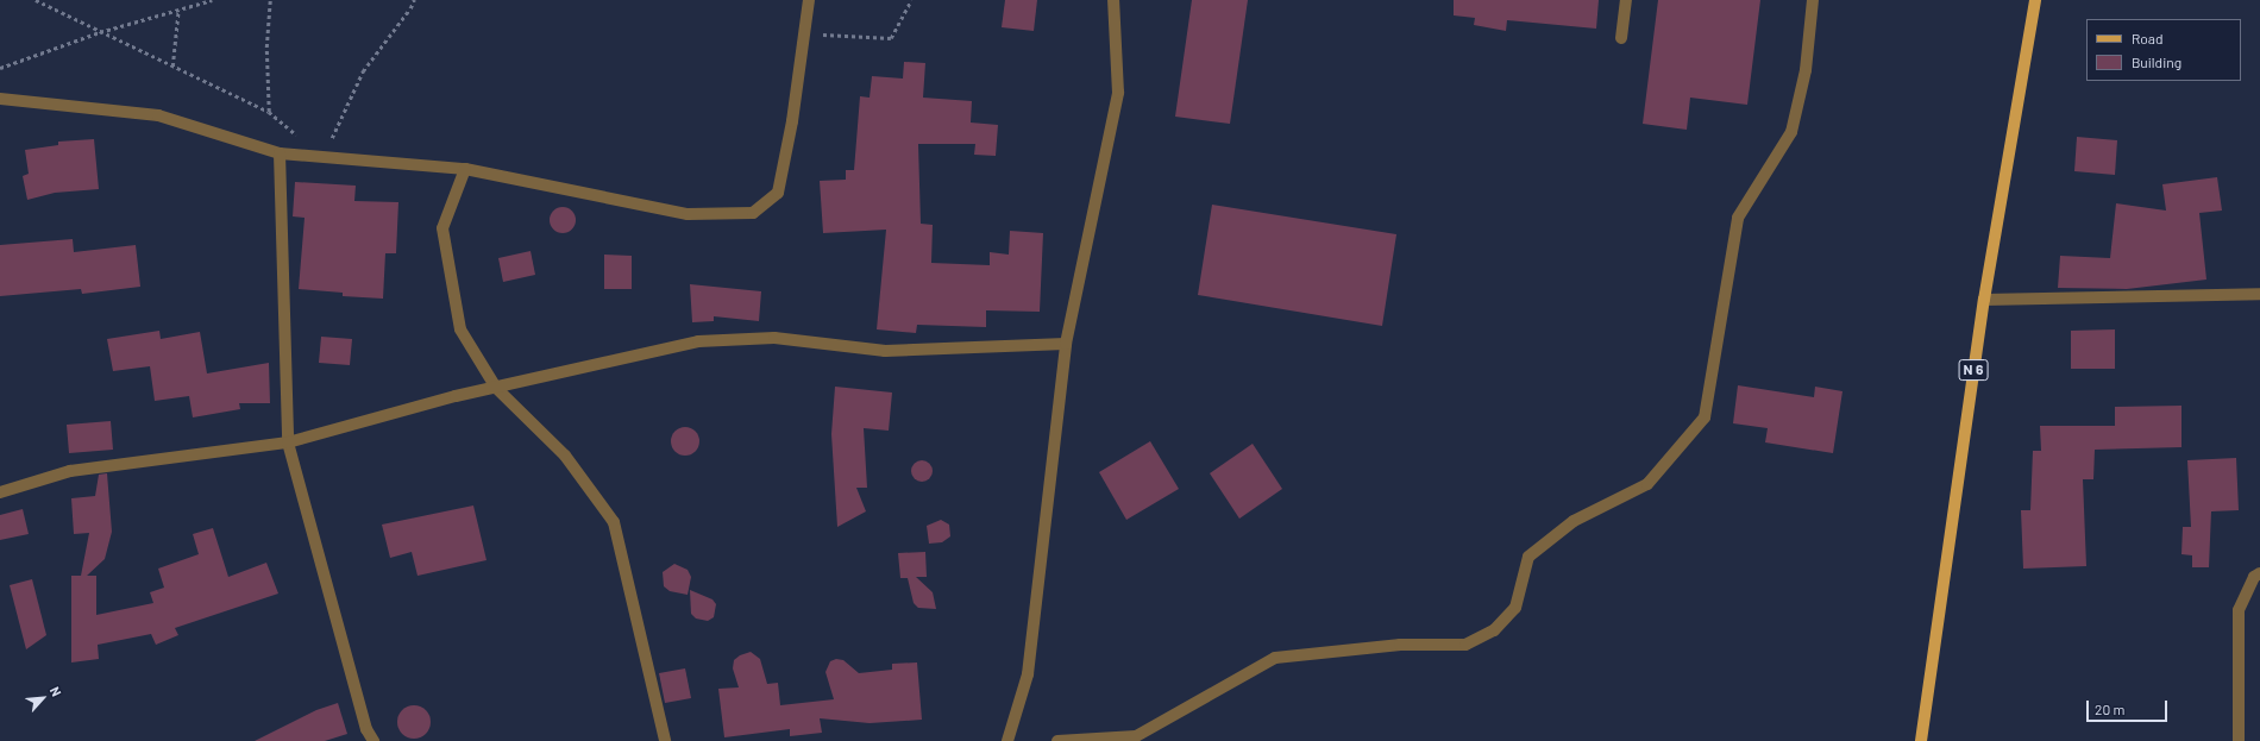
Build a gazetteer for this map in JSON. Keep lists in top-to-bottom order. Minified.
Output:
{"streets":{"main road":["N 6"]},"legend":["Road","Building"],"scale_bar":"20 m","north":"top right"}
